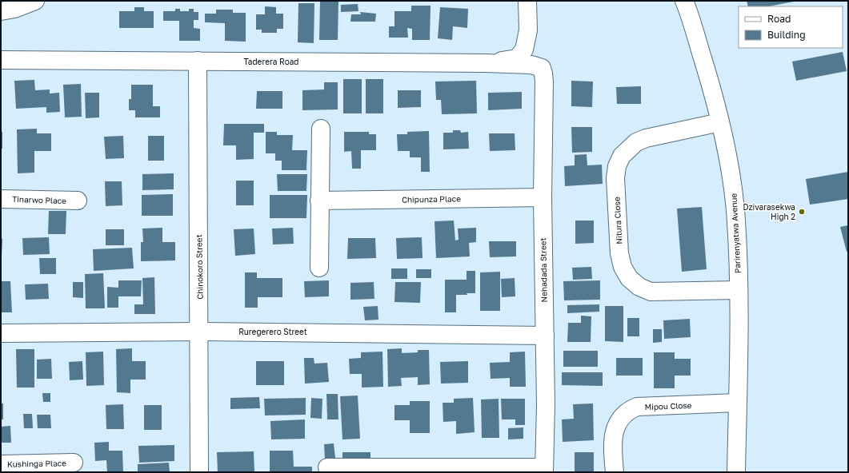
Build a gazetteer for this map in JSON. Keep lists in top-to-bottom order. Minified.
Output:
{"streets":{"street":["Taderera Road","Chipunza Place","Tinarwo Place","Nitura Close","Parirenyatwa Avenue","Chinokoro Street","Nehadada Street","Ruregerero Street","Mipou Close","Kushinga Place"]},"crossings":[["Taderera Road","Chinokoro Street"],["Taderera Road","Nehadada Street"],["Chipunza Place","Nehadada Street"],["Nitura Close","Parirenyatwa Avenue"],["Parirenyatwa Avenue","Mipou Close"],["Chinokoro Street","Ruregerero Street"],["Nehadada Street","Ruregerero Street"]],"places":["Dzivarasekwa High 2"],"legend":["Road","Building"]}
